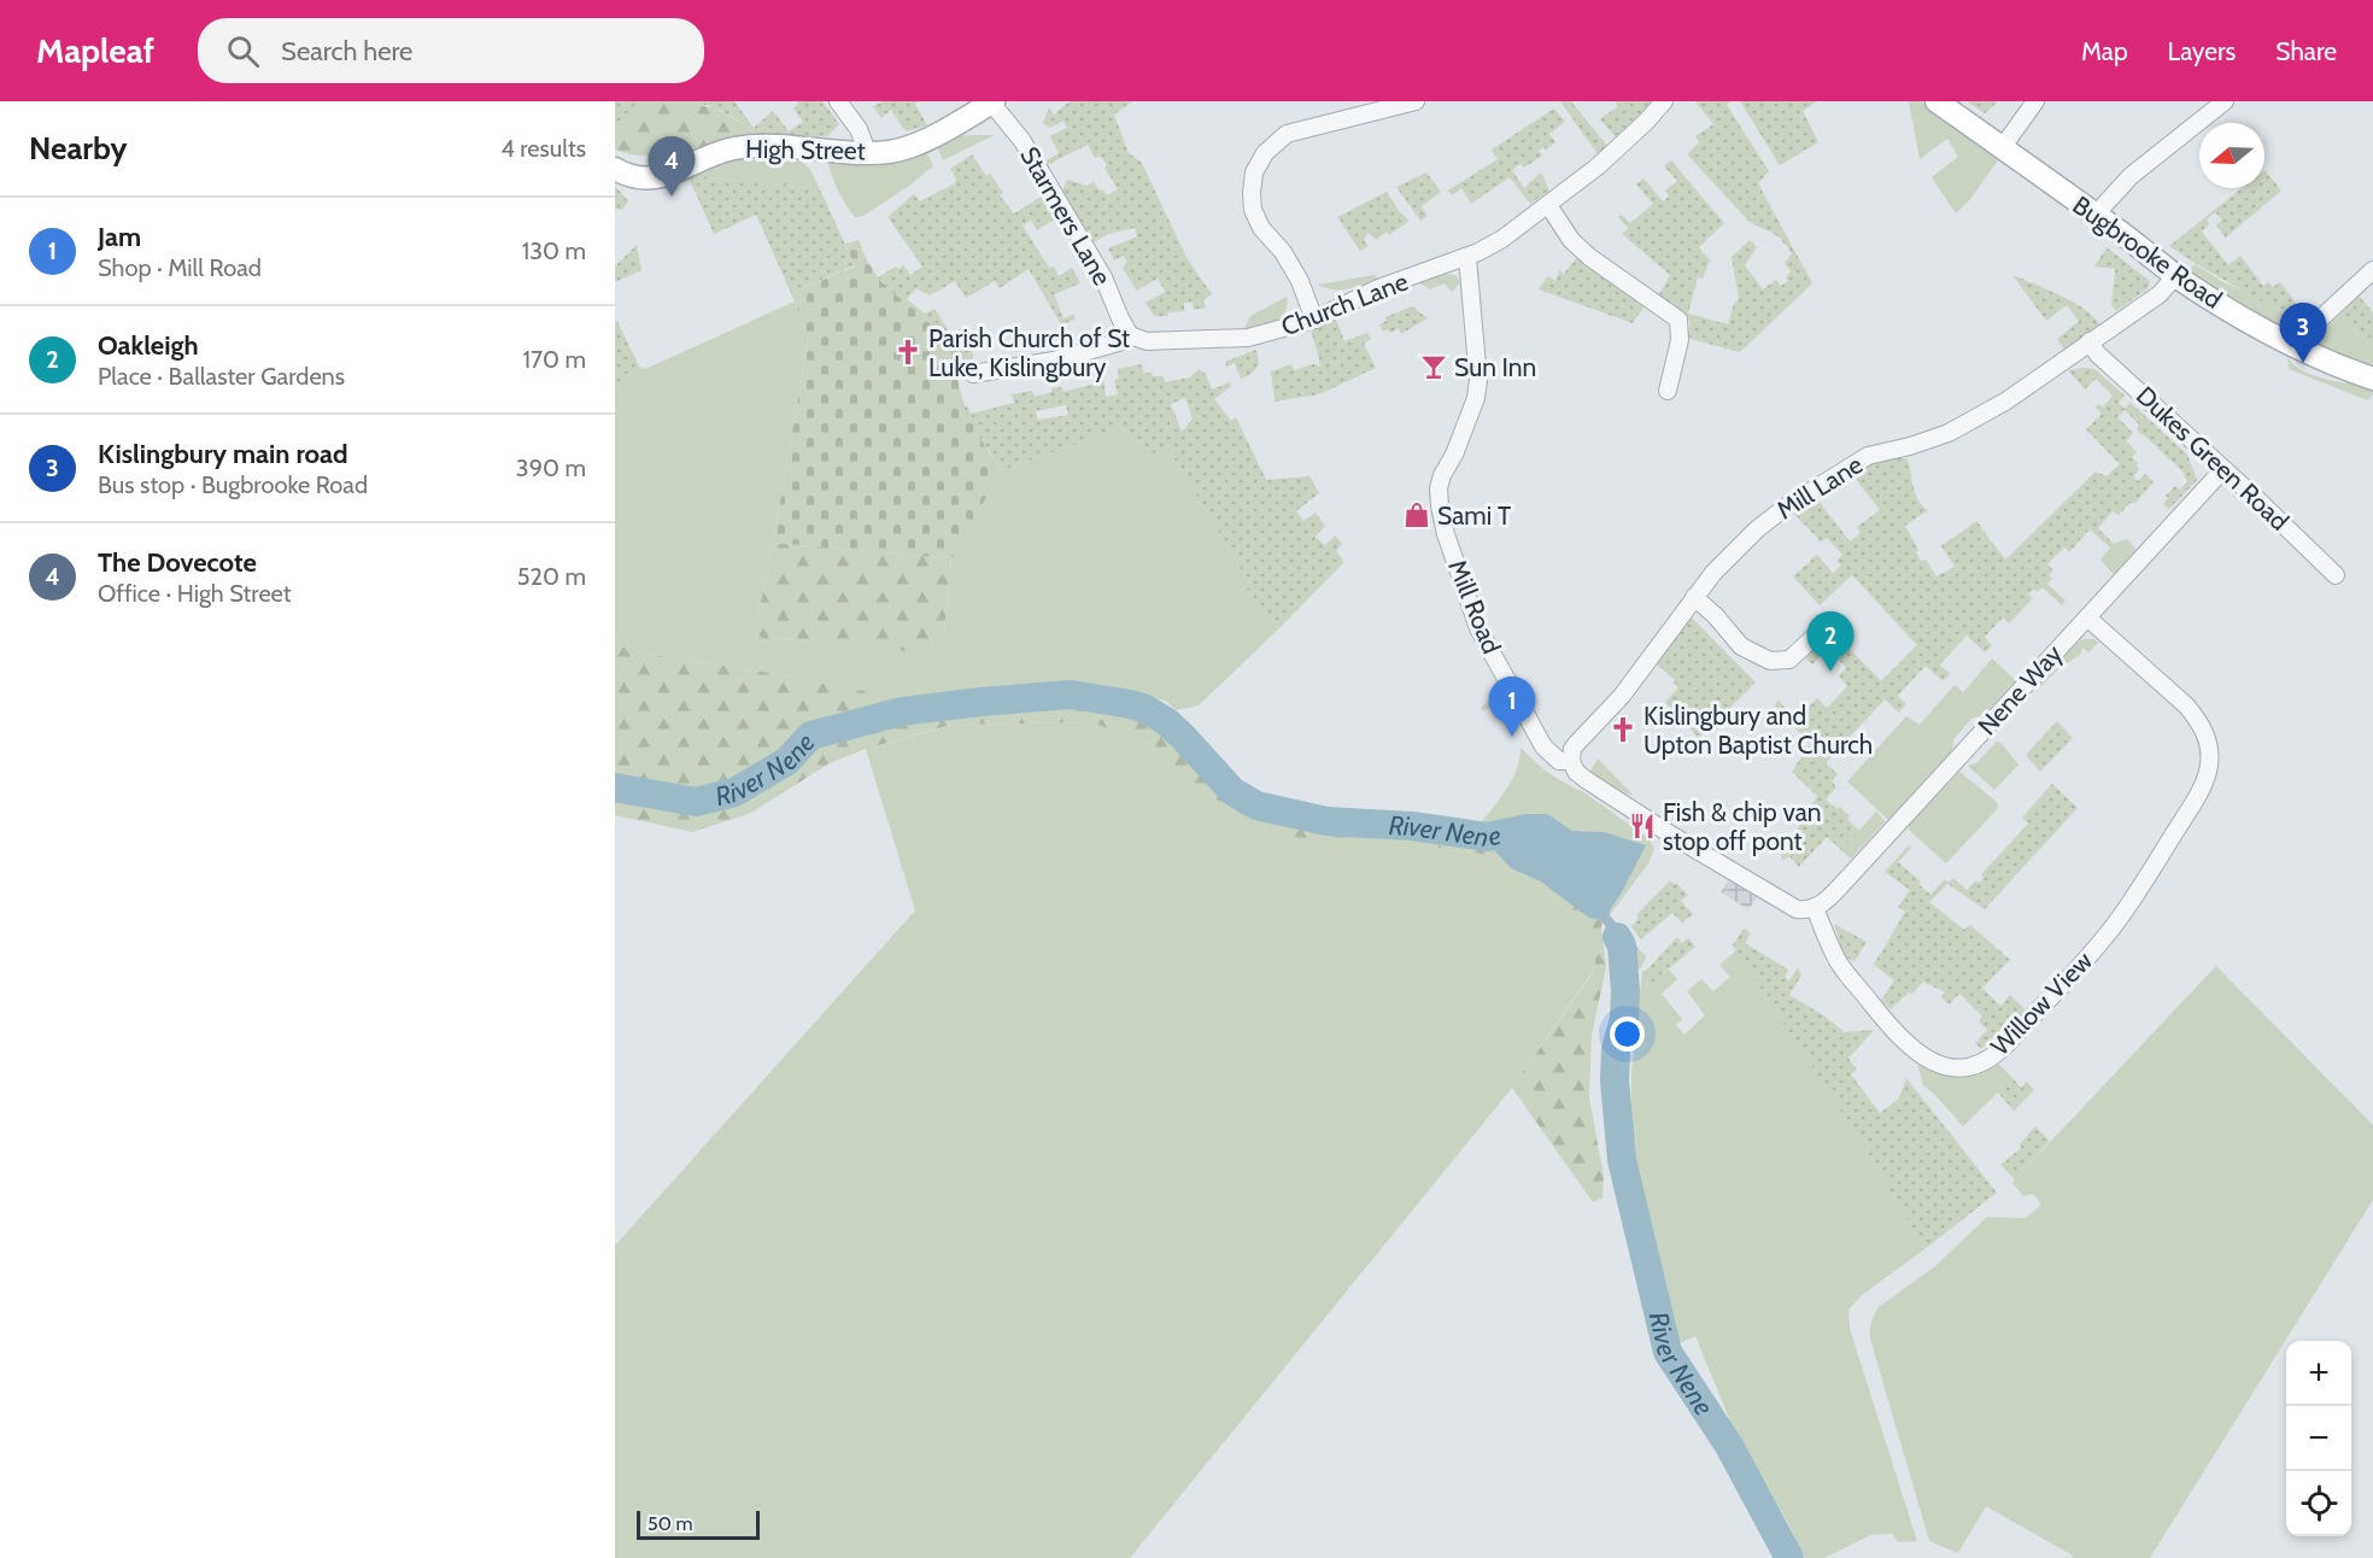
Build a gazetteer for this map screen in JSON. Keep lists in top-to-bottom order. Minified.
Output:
{"streets":{"street":["High Street","Starmers Lane","Bugbrooke Road","Church Lane","Dukes Green Road","Mill Lane","Mill Road","Nene Way","Willow View"]},"crossings":[["High Street","Starmers Lane"],["Starmers Lane","Church Lane"],["Bugbrooke Road","Mill Lane"],["Church Lane","Mill Road"],["Dukes Green Road","Mill Lane"],["Dukes Green Road","Nene Way"],["Mill Lane","Mill Road"],["Nene Way","Willow View"]],"water":["River Nene"],"places":{"church":["Parish Church of St Luke, Kislingbury","Kislingbury and Upton Baptist Church"],"bar":["Sun Inn"],"shop":["Sami T"],"restaurant":["Fish & chip van stop off pont"]},"scale_bar":"50 m","north":"left","page":{"header":"Mapleaf","search":"Search here","nav":["Map","Layers","Share"],"heading":["Nearby","4 results"],"pins":["4","3","2","1"],"list":[{"mark":"1","name":"Jam","note":"Shop · Mill Road","value":"130 m"},{"mark":"2","name":"Oakleigh","note":"Place · Ballaster Gardens","value":"170 m"},{"mark":"3","name":"Kislingbury main road","note":"Bus stop · Bugbrooke Road","value":"390 m"},{"mark":"4","name":"The Dovecote","note":"Office · High Street","value":"520 m"}],"map_buttons":["+","−"],"scale":"50 m"}}
